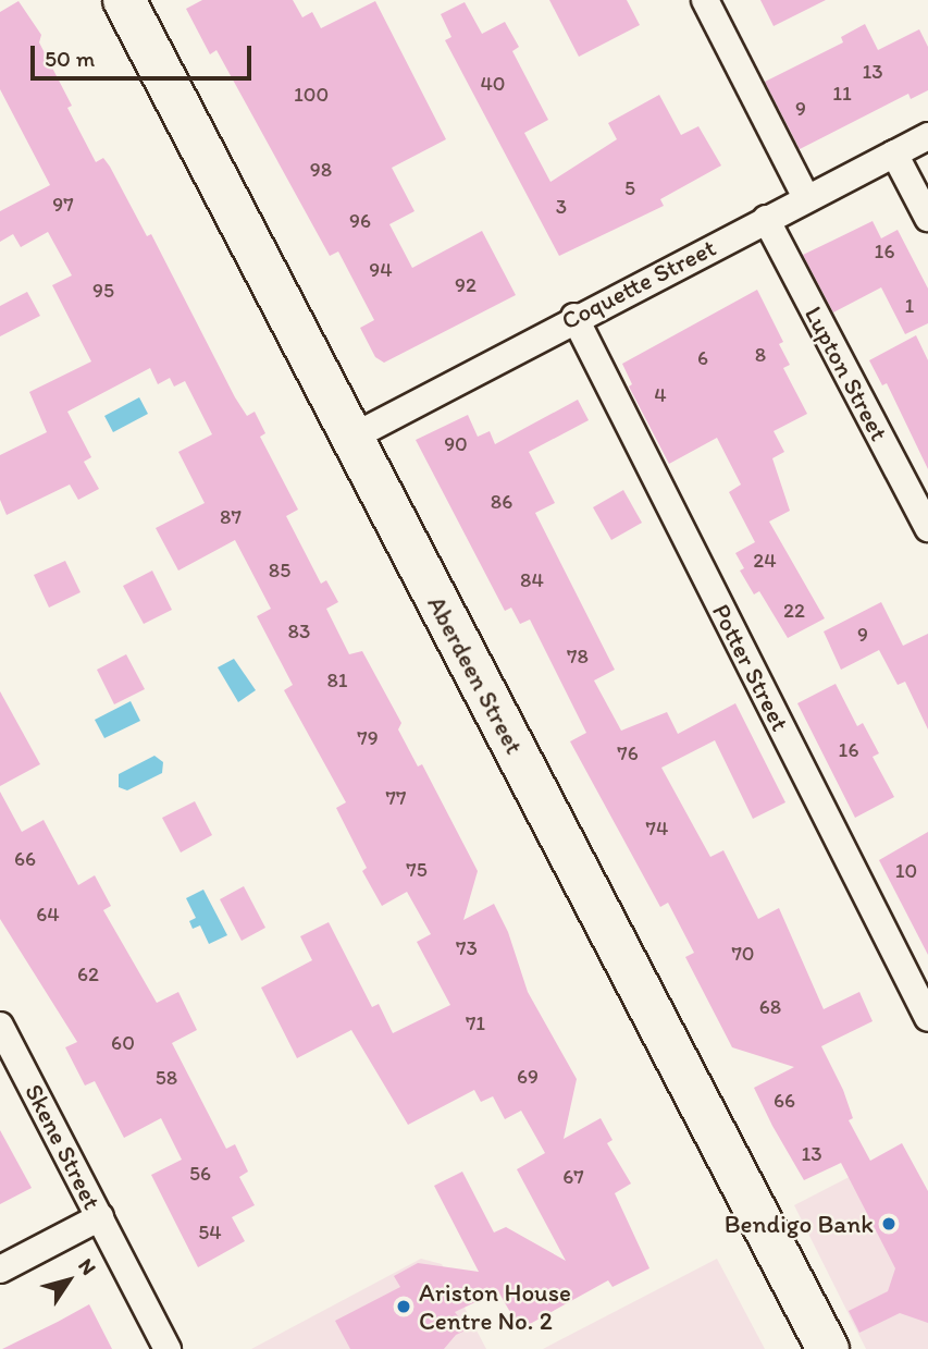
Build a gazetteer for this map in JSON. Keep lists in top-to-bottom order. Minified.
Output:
{"streets":{"main road":["Aberdeen Street"],"street":["Coquette Street","Lupton Street","Potter Street","Skene Street"]},"crossings":[["Coquette Street","Lupton Street"],["Coquette Street","Potter Street"],["Coquette Street","Aberdeen Street"]],"places":["Bendigo Bank","Ariston House Centre No. 2"],"house_numbers":["13","40","11","100","9","98","5","97","3","96","16","94","92","95","1","8","6","4","90","86","87","24","85","84","22","83","9","78","81","79","16","76","77","74","66","75","10","64","73","70","62","68","71","60","69","58","66","13","56","67","54"],"scale_bar":"50 m","north":"top right"}
